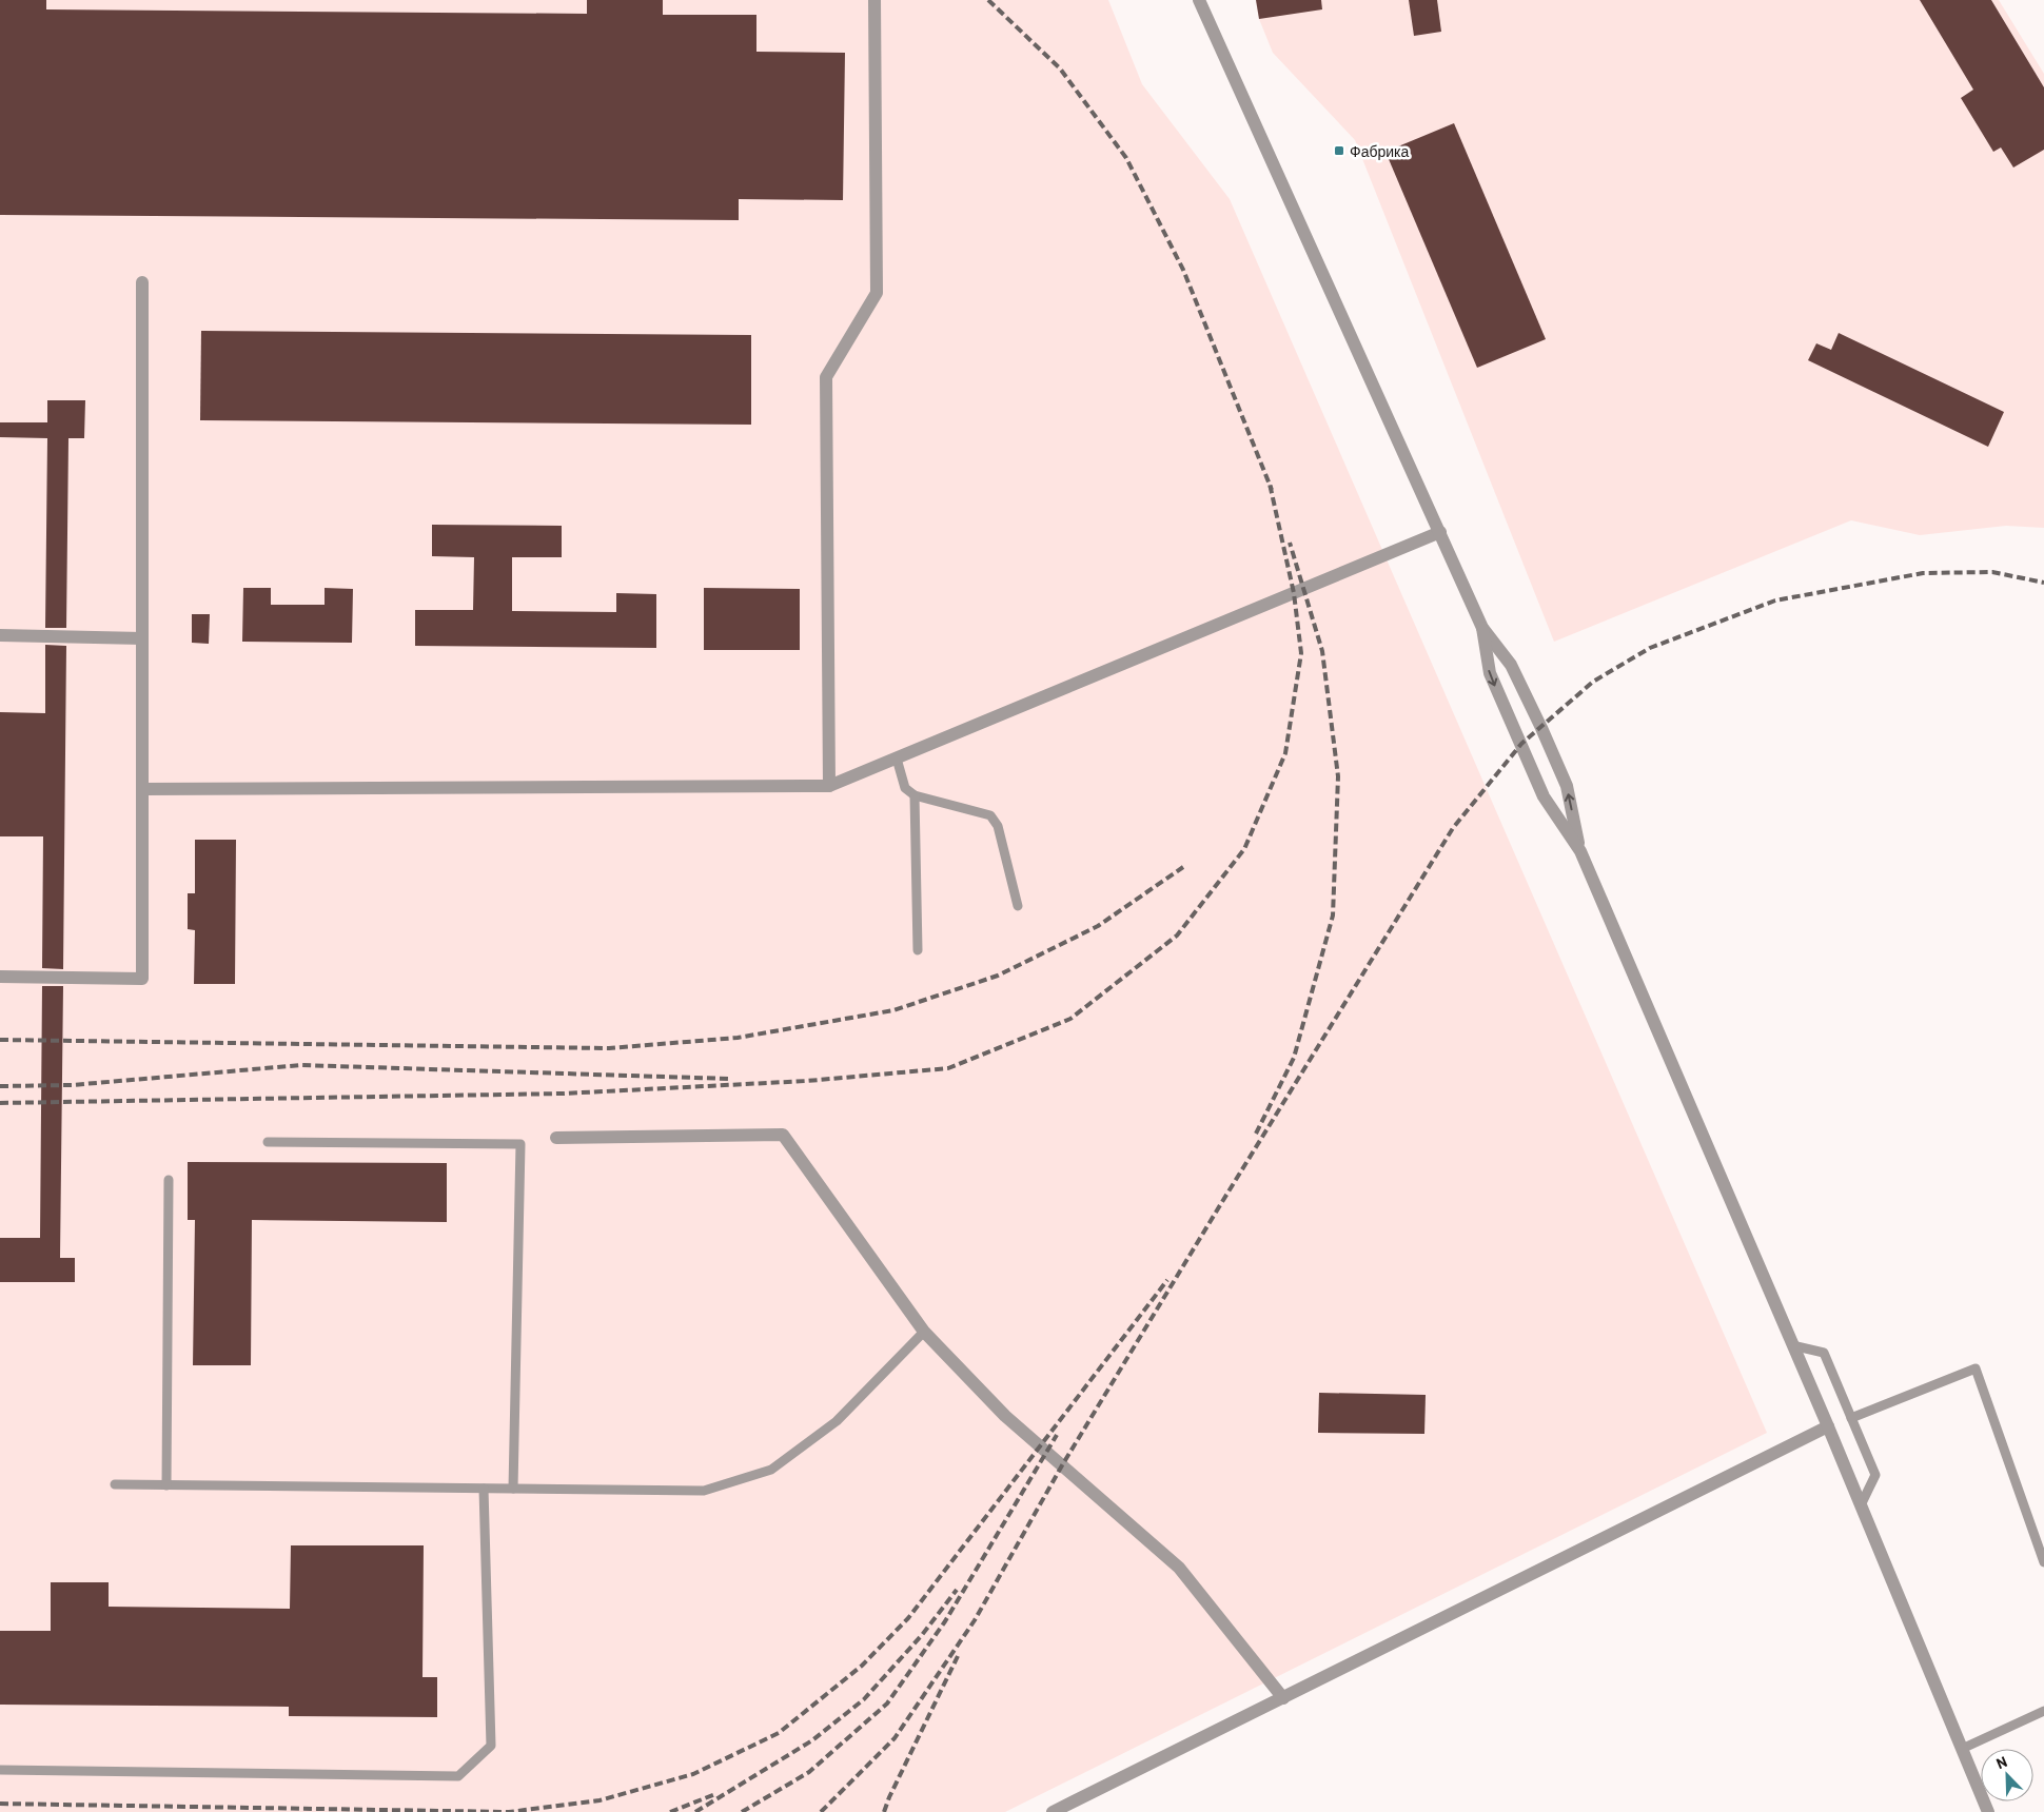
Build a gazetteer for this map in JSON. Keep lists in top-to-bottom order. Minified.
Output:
{"places":{"transit":["Фабрика"]},"north":"top left"}
